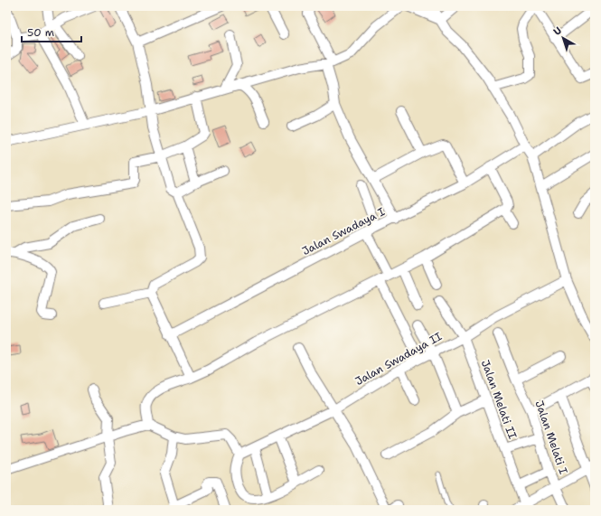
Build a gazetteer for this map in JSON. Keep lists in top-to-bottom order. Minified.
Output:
{"streets":{"street":["Jalan Swadaya I","Jalan Swadaya II","Jalan Melati II","Jalan Melati I"]},"crossings":[["Jalan Swadaya II","Jalan Melati II"]],"scale_bar":"50 m","north":"top left"}
